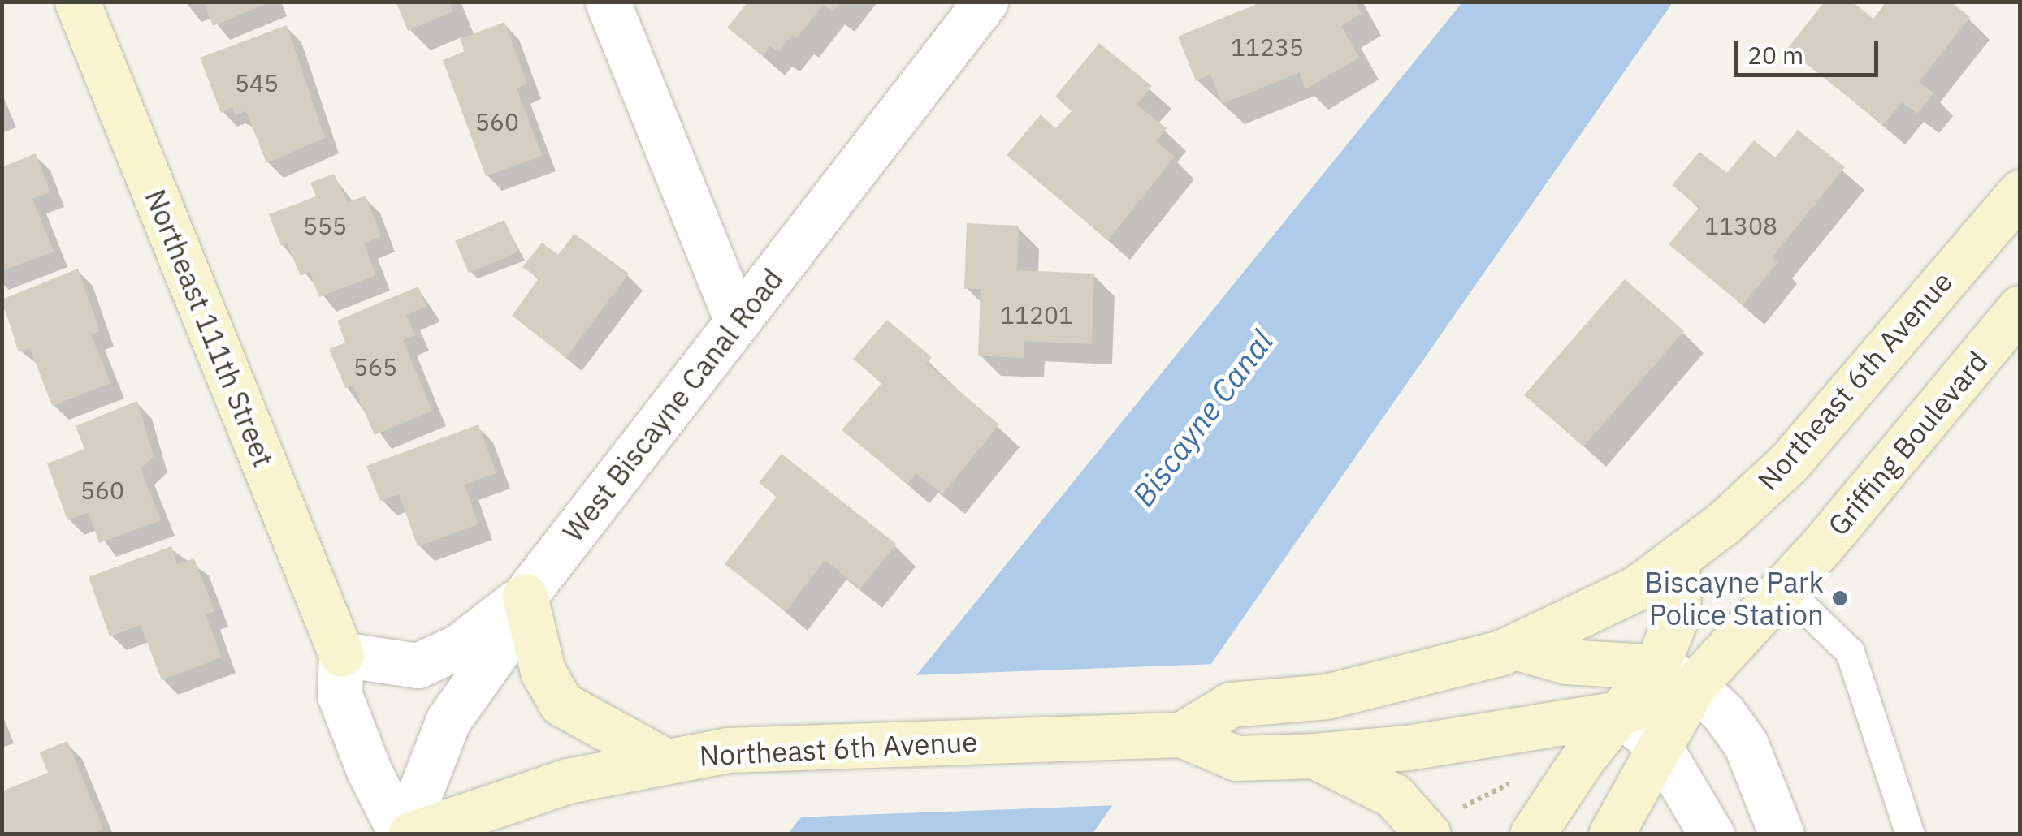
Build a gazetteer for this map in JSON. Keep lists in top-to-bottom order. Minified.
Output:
{"streets":{"main road":["Northeast 111th Street","Northeast 6th Avenue","Griffing Boulevard"],"street":["West Biscayne Canal Road"]},"crossings":[["Northeast 6th Avenue","West Biscayne Canal Road"],["Northeast 6th Avenue","Griffing Boulevard"]],"water":["Biscayne Canal"],"places":["Biscayne Park Police Station"],"house_numbers":["11235","545","560","555","11308","11201","565","560"],"scale_bar":"20 m"}
